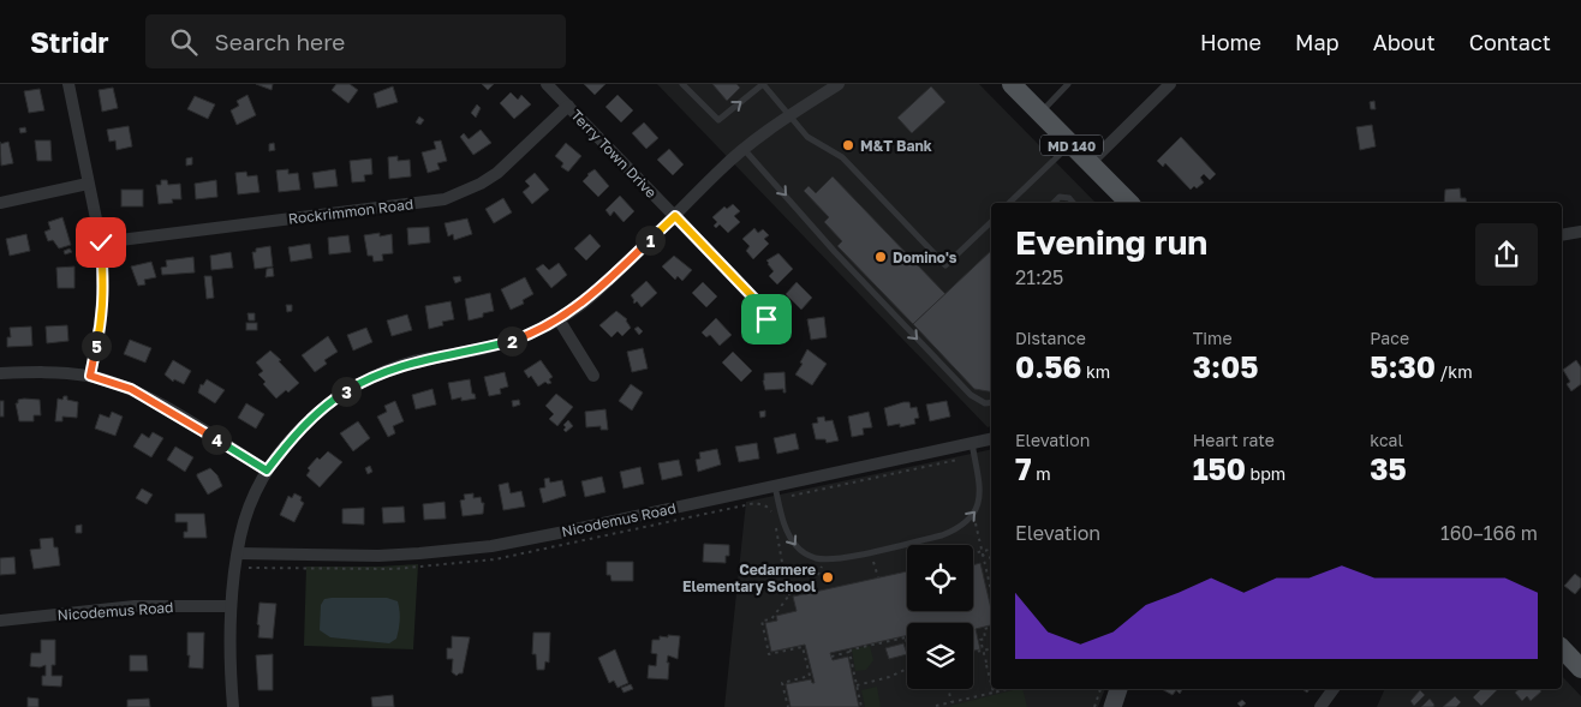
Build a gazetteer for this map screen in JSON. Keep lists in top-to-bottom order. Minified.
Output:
{"streets":{"main road":["MD 140"],"street":["Terry Town Drive","Rockrimmon Road","Nicodemus Road"]},"crossings":[["Terry Town Drive","Rockrimmon Road"]],"places":["M&T Bank","Domino's","Cedarmere Elementary School"],"page":{"header":"Stridr","search":"Search here","nav":["Home","Map","About","Contact"],"heading":["Evening run","21:25"],"pins":["1","2","5","3","4"],"stats":[["Distance","0.56 km"],["Time","3:05"],["Pace","5:30 /km"],["Elevation","7 m"],["Heart rate","150 bpm"],["kcal","35"]],"chart":["Elevation","160–166 m"]}}
